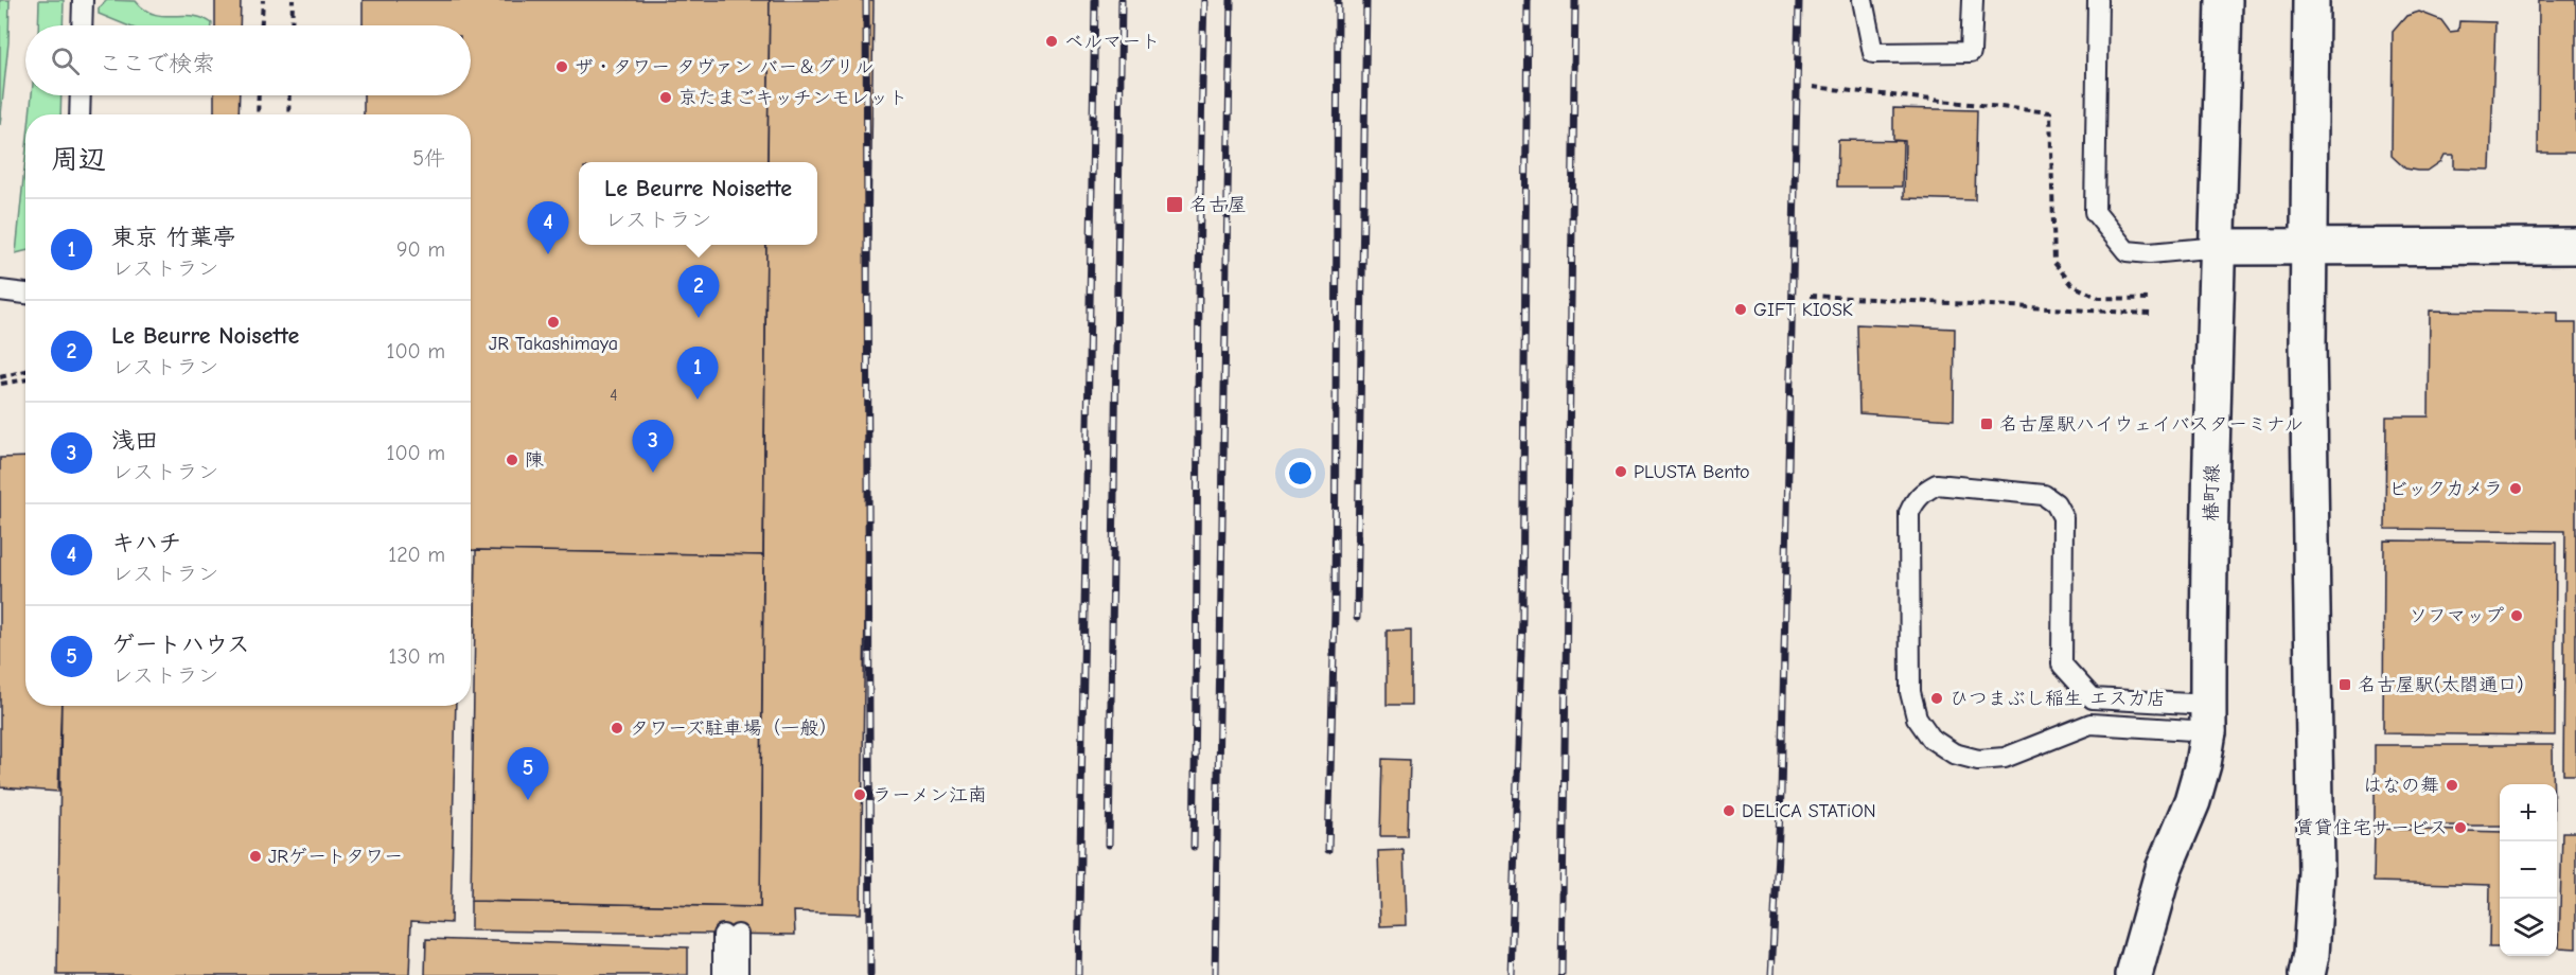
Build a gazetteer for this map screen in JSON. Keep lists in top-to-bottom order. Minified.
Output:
{"streets":{"street":["椿町線"]},"places":{"other":["ベルマート","ザ・タワー タヴァン バー＆グリル","京たまごキッチンモレット","GIFT KIOSK","JR Takashimaya","陳","PLUSTA Bento","ビックカメラ","ソフマップ","ひつまぶし稲生 エスカ店","タワーズ駐車場（一般）","はなの舞","ラーメン江南","DELiCA STATiON","賃貸住宅サービス","JRゲートタワー"],"transit":["名古屋","名古屋駅ハイウェイバスターミナル","名古屋駅(太閤通口)"]},"house_numbers":["4"],"page":{"search":"ここで検索","heading":["周辺","5件"],"popup":["Le Beurre Noisette","レストラン"],"list":[{"mark":"1","name":"東京 竹葉亭","note":"レストラン","value":"90 m"},{"mark":"2","name":"Le Beurre Noisette","note":"レストラン","value":"100 m"},{"mark":"3","name":"浅田","note":"レストラン","value":"100 m"},{"mark":"4","name":"キハチ","note":"レストラン","value":"120 m"},{"mark":"5","name":"ゲートハウス","note":"レストラン","value":"130 m"}],"pins":["4","2","1","3","5"],"map_buttons":["+","−"]}}
